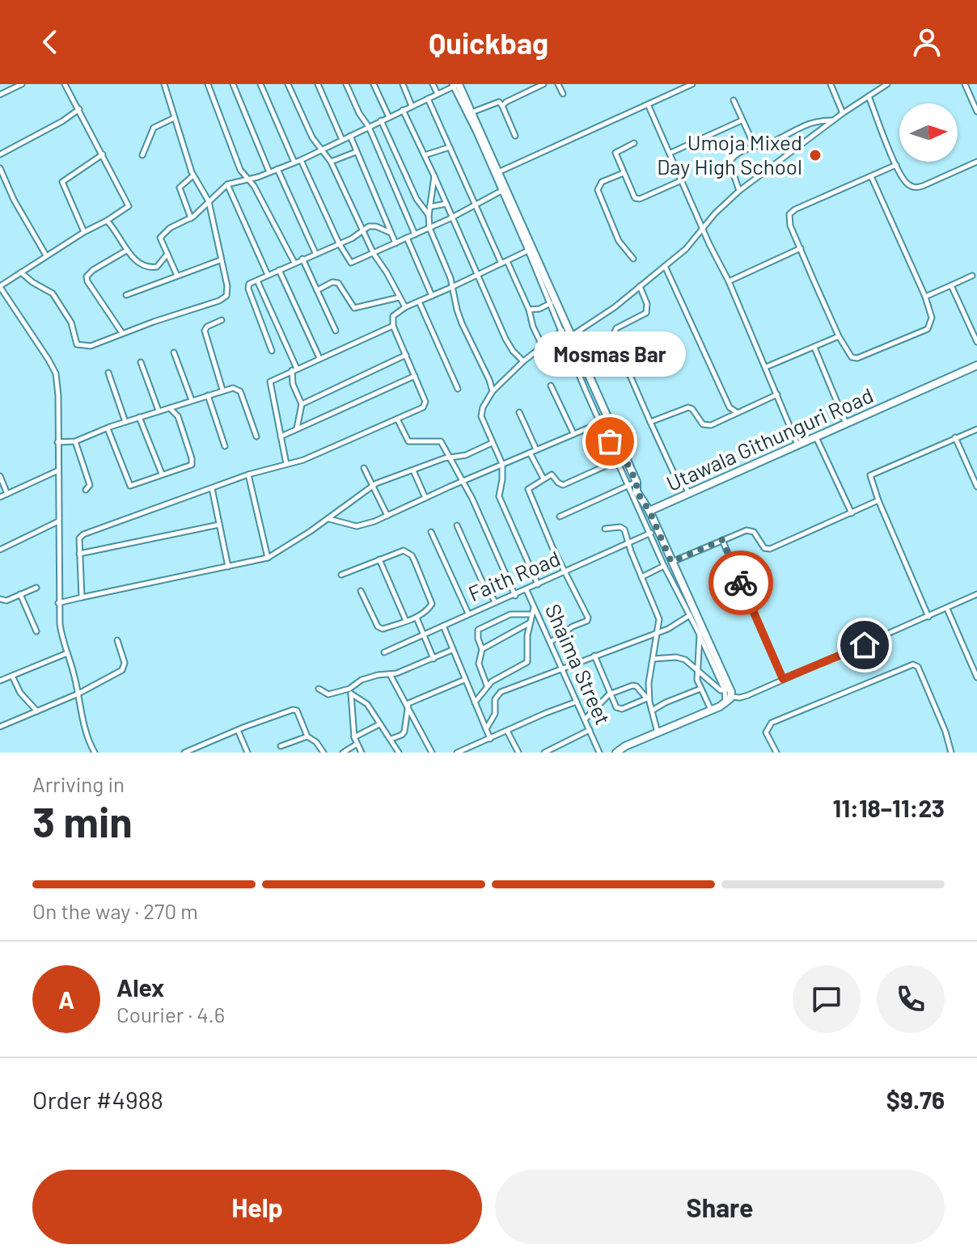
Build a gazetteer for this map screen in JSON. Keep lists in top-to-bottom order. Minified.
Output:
{"streets":{"street":["Utawala Githunguri Road","Faith Road","Shaima Street"]},"crossings":[["Faith Road","Shaima Street"]],"places":["Umoja Mixed Day High School","Mosmas Bar"],"north":"right","page":{"header":"Quickbag","bubble":"Mosmas Bar","heading":["3 min","Arriving in","11:18–11:23"],"panel":["Alex","Courier · 4.6","Order #4988","$9.76"],"bar":"On the way · 270 m","round":"A","buttons":["Help","Share"]}}
